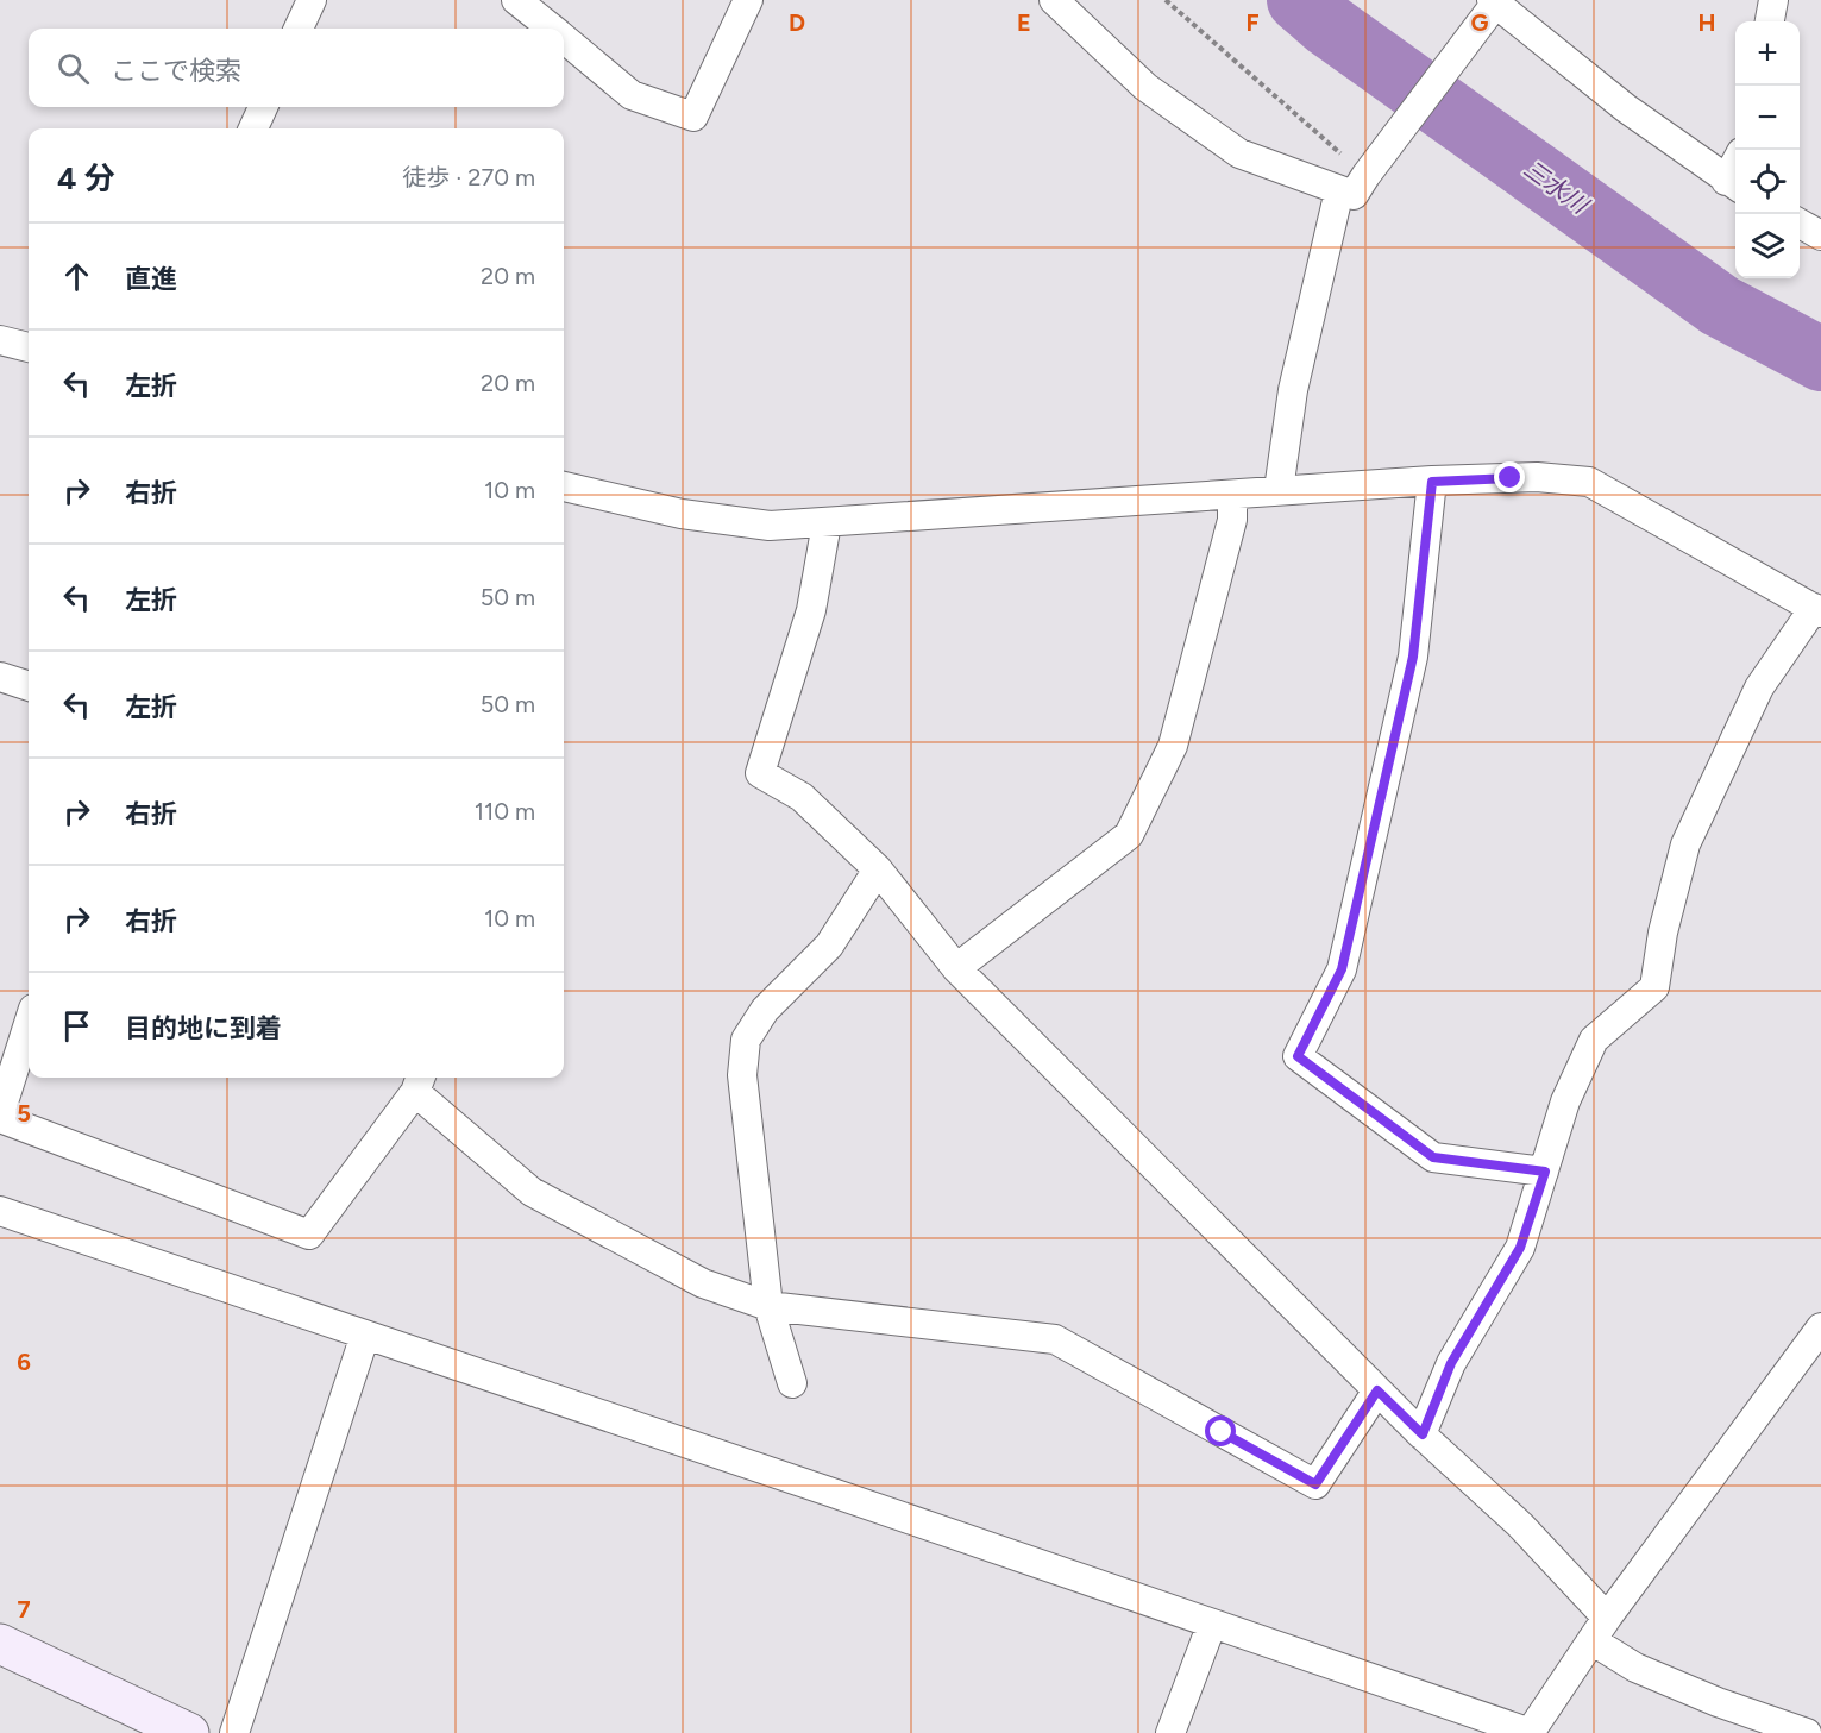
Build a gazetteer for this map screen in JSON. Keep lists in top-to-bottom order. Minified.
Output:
{"water":["三水川"],"page":{"map_buttons":["+","−"],"search":"ここで検索","heading":["4 分","徒歩 · 270 m"],"list":[["直進","20 m"],["左折","20 m"],["右折","10 m"],["左折","50 m"],["左折","50 m"],["右折","110 m"],["右折","10 m"],"目的地に到着"]},"grid":{"columns":["D","E","F","G","H"],"rows":["5","6","7"]}}
